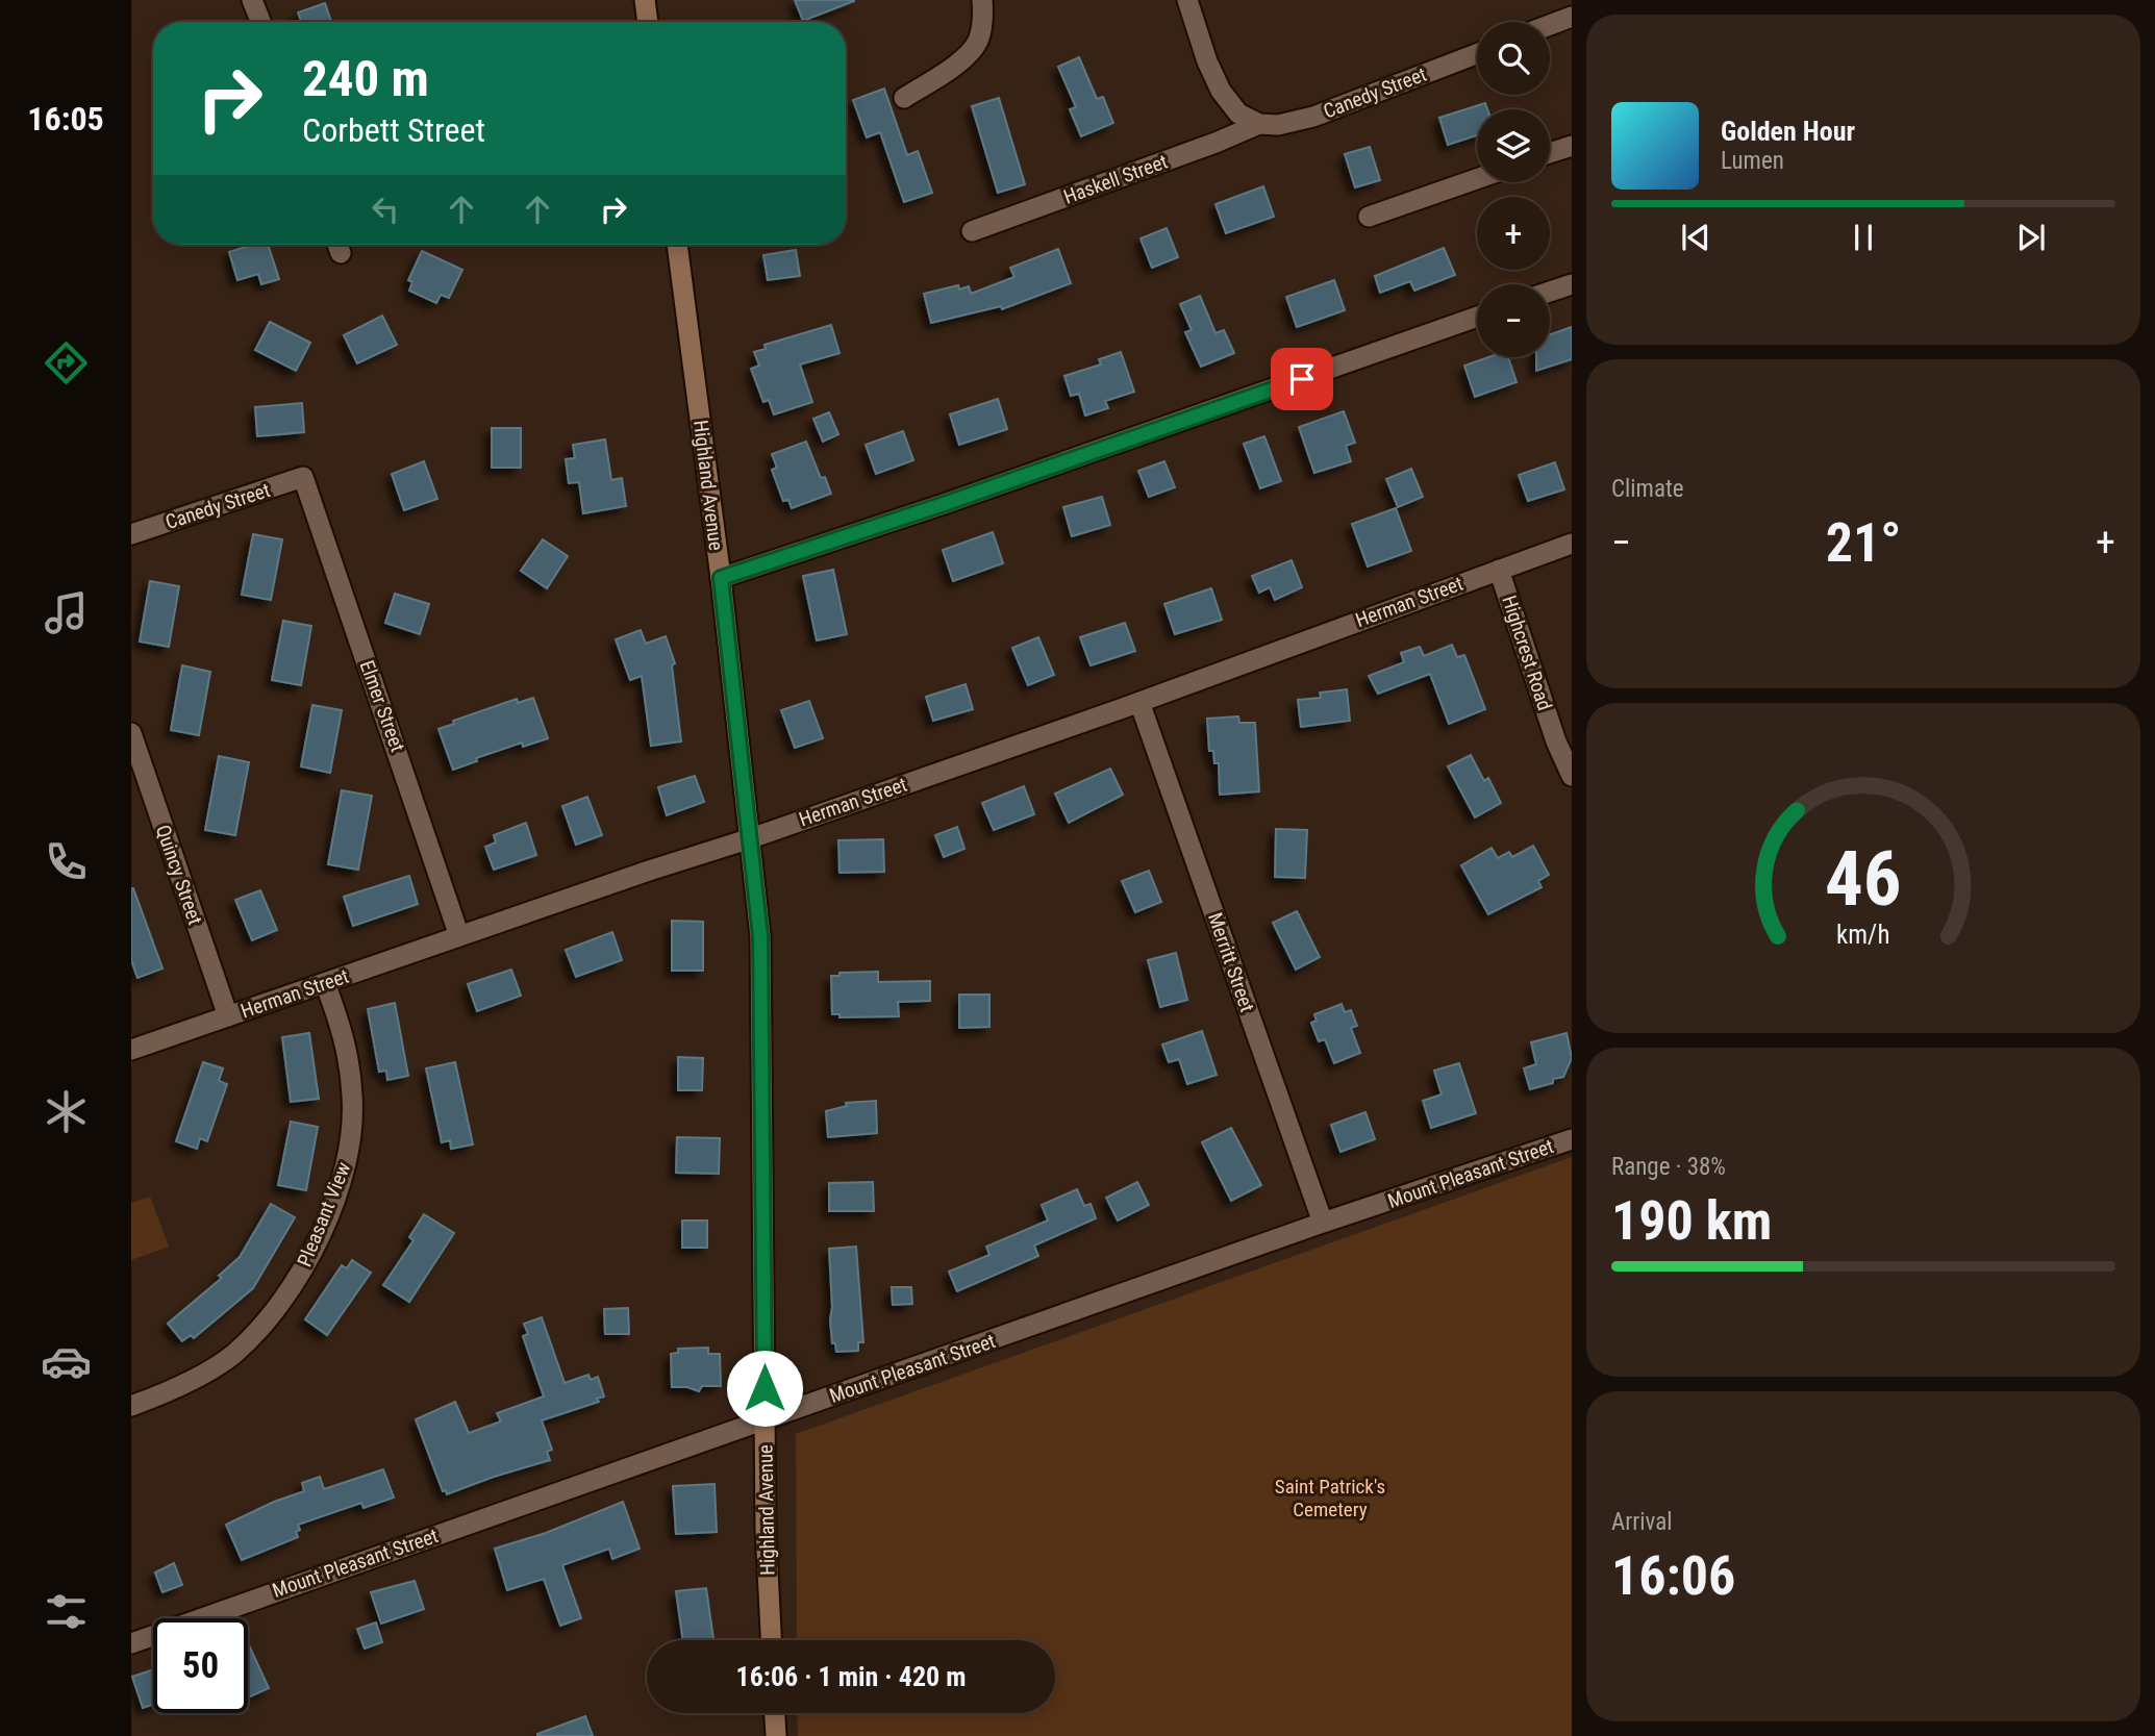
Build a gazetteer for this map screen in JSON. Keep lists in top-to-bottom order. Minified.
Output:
{"streets":{"main road":["Highland Avenue"],"street":["Canedy Street","Haskell Street","Herman Street","Highcrest Road","Elmer Street","Quincy Street","Merritt Street","Mount Pleasant Street","Pleasant View"]},"crossings":[["Canedy Street","Haskell Street"],["Canedy Street","Elmer Street"],["Highland Avenue","Herman Street"],["Highland Avenue","Mount Pleasant Street"],["Herman Street","Highcrest Road"],["Herman Street","Elmer Street"],["Herman Street","Quincy Street"],["Herman Street","Merritt Street"],["Herman Street","Pleasant View"],["Merritt Street","Mount Pleasant Street"]],"parks":["Saint Patrick's Cemetery"],"page":{"tabs":"16:05","map_buttons":["+","−"],"turn":["240 m","Corbett Street"],"song":["Golden Hour","Lumen"],"tile":["Climate",["Range · 38%","190 km"],["Arrival","16:06"]],"heat":["−","21°","+"],"limit":"50","trip":"16:06 · 1 min · 420 m","gauge":["46","km/h"]}}
